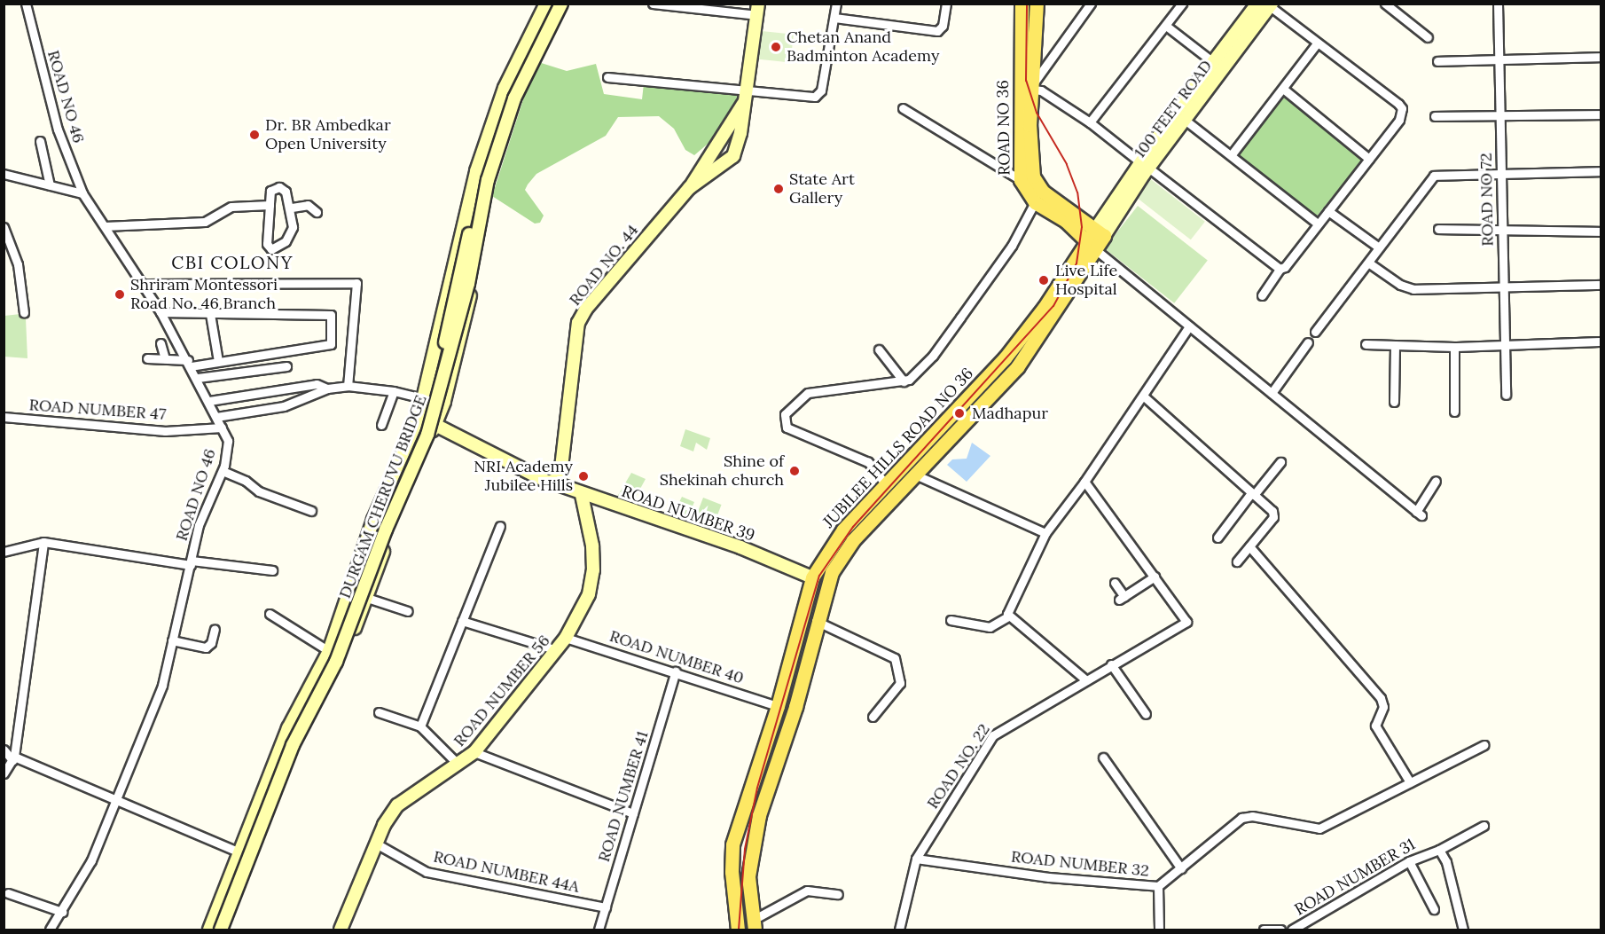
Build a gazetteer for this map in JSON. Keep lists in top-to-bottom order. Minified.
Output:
{"streets":{"main road":["100 FEET ROAD","ROAD NO 36","ROAD NO. 44","JUBILEE HILLS ROAD NO 36","DURGAM CHERUVU BRIDGE","ROAD NUMBER 39","ROAD NUMBER 56"],"street":["ROAD NO 46","ROAD NO 72","ROAD NUMBER 47","ROAD NUMBER 40","ROAD NO. 22","ROAD NUMBER 41","ROAD NUMBER 32","ROAD NUMBER 44A","ROAD NUMBER 31"]},"crossings":[["ROAD NO 46","ROAD NUMBER 47"],["100 FEET ROAD","ROAD NO 36"],["100 FEET ROAD","JUBILEE HILLS ROAD NO 36"],["ROAD NO 36","JUBILEE HILLS ROAD NO 36"],["ROAD NO. 44","ROAD NUMBER 39"],["JUBILEE HILLS ROAD NO 36","ROAD NUMBER 39"],["JUBILEE HILLS ROAD NO 36","ROAD NUMBER 40"],["ROAD NUMBER 39","ROAD NUMBER 56"],["ROAD NUMBER 40","ROAD NUMBER 56"],["ROAD NUMBER 40","ROAD NUMBER 41"],["ROAD NUMBER 56","ROAD NUMBER 44A"],["ROAD NO. 22","ROAD NUMBER 32"],["ROAD NUMBER 41","ROAD NUMBER 44A"]],"districts":["CBI COLONY"],"places":["Chetan Anand Badminton Academy","Dr. BR Ambedkar Open University","State Art Gallery","Live Life Hospital","Shriram Montessori Road No. 46 Branch","Madhapur","Shine of Shekinah church","NRI Academy Jubilee Hills"]}
